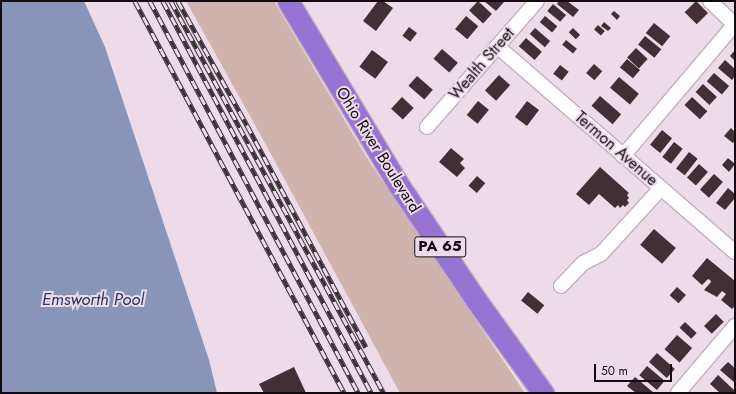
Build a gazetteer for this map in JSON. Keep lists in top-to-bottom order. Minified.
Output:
{"streets":{"highway":["Ohio River Boulevard","PA 65"],"street":["Wealth Street","Termon Avenue"]},"crossings":[["Wealth Street","Termon Avenue"]],"water":["Emsworth Pool"],"scale_bar":"50 m"}
